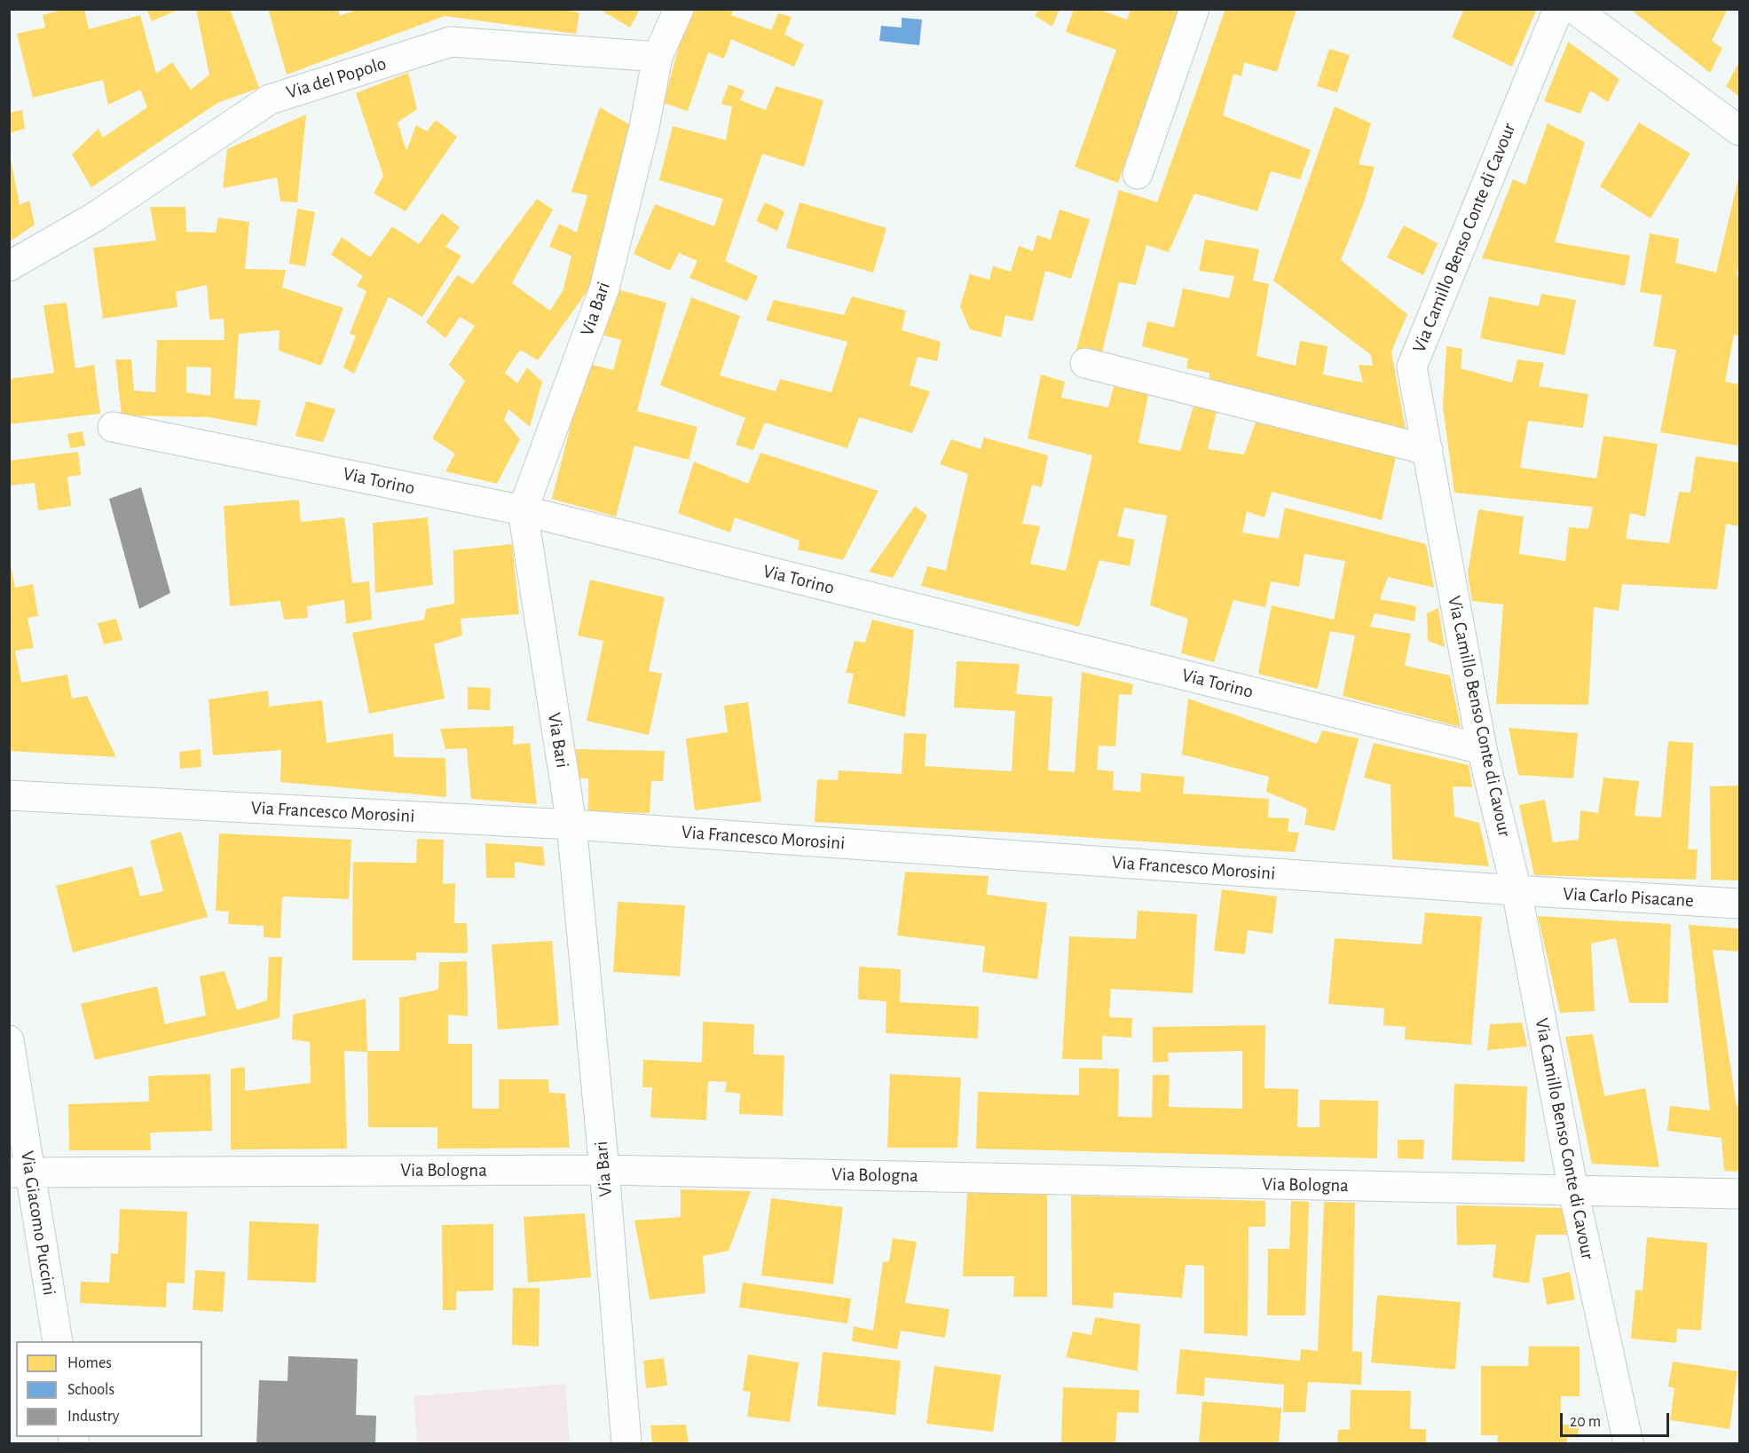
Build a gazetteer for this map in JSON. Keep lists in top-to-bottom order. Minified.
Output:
{"streets":{"street":["Via del Popolo","Via Camillo Benso Conte di Cavour","Via Bari","Via Torino","Via Francesco Morosini","Via Carlo Pisacane","Via Bologna","Via Giacomo Puccini"]},"crossings":[["Via del Popolo","Via Bari"],["Via Camillo Benso Conte di Cavour","Via Torino"],["Via Camillo Benso Conte di Cavour","Via Francesco Morosini"],["Via Camillo Benso Conte di Cavour","Via Carlo Pisacane"],["Via Camillo Benso Conte di Cavour","Via Bologna"],["Via Bari","Via Torino"],["Via Bari","Via Francesco Morosini"],["Via Bari","Via Bologna"],["Via Francesco Morosini","Via Carlo Pisacane"],["Via Bologna","Via Giacomo Puccini"]],"legend":["Homes","Schools","Industry"],"scale_bar":"20 m"}
